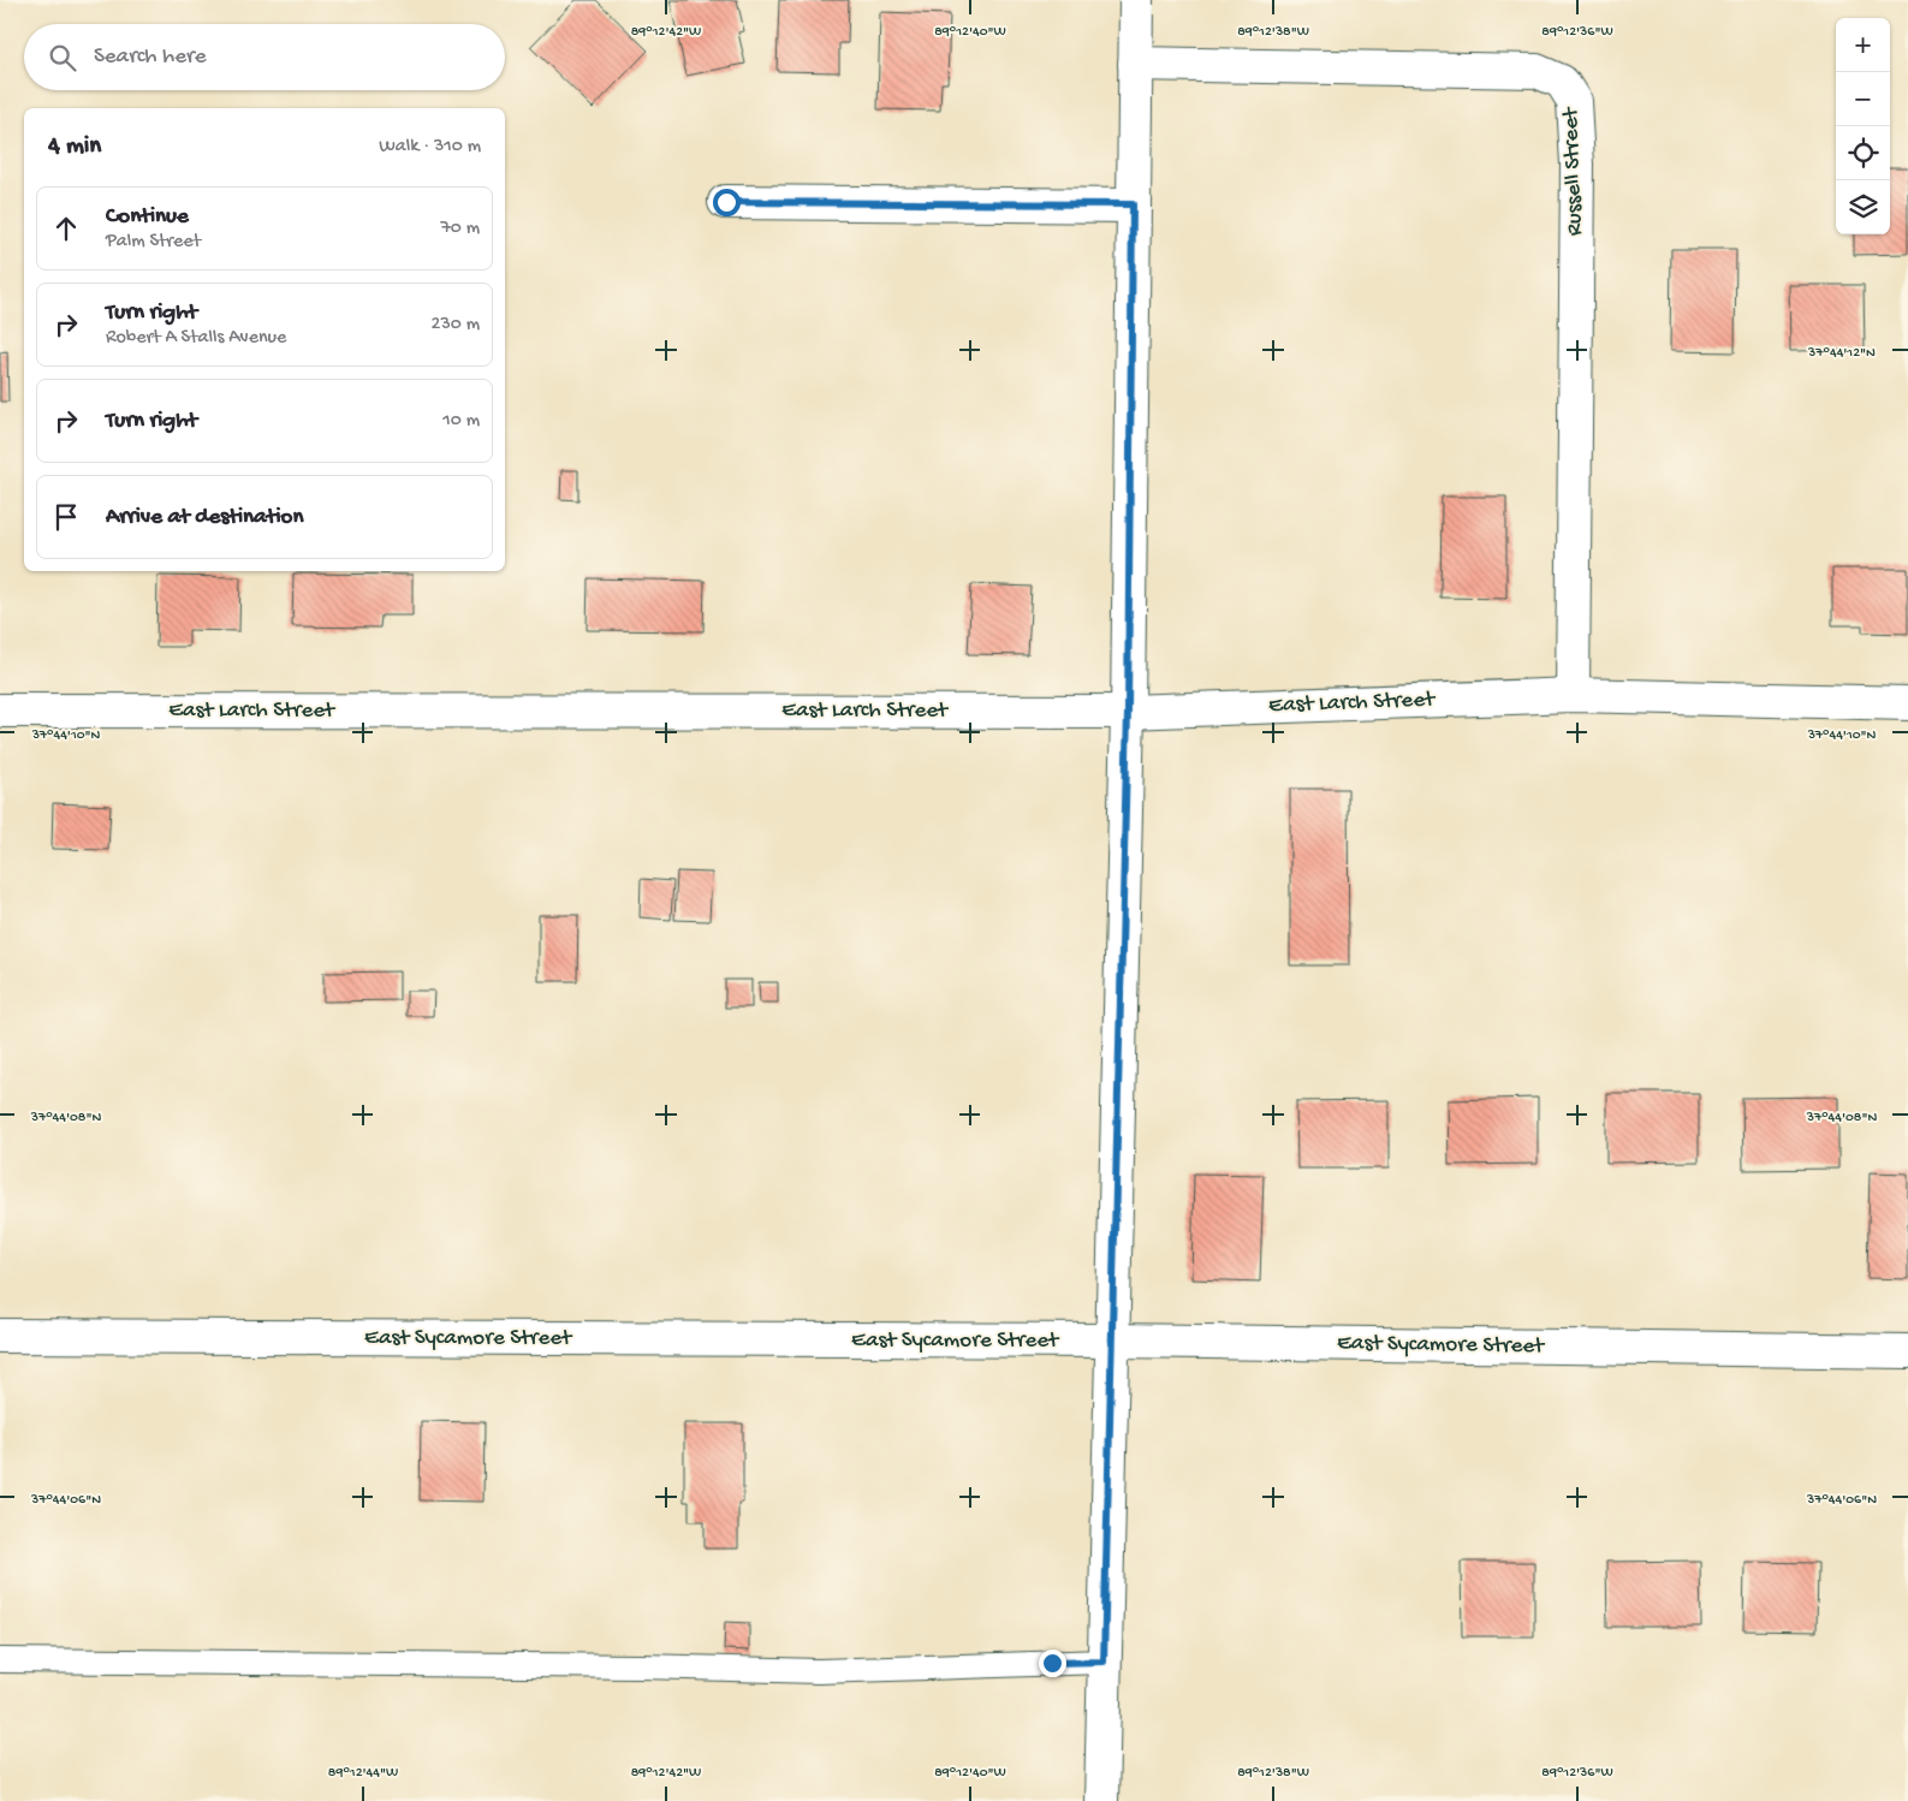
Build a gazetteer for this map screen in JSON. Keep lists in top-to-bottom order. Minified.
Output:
{"streets":{"street":["Russell Street","East Larch Street","East Sycamore Street"]},"crossings":[["Russell Street","East Larch Street"]],"page":{"map_buttons":["+","−"],"search":"Search here","heading":["4 min","Walk · 310 m"],"list":[["Continue","Palm Street","70 m"],["Turn right","Robert A Stalls Avenue","230 m"],["Turn right","10 m"],"Arrive at destination"]},"coordinates":["89°12'42\"W","89°12'40\"W","89°12'38\"W","89°12'36\"W","37°44'12\"N","37°44'10\"N","37°44'08\"N","37°44'06\"N","89°12'44\"W"]}
